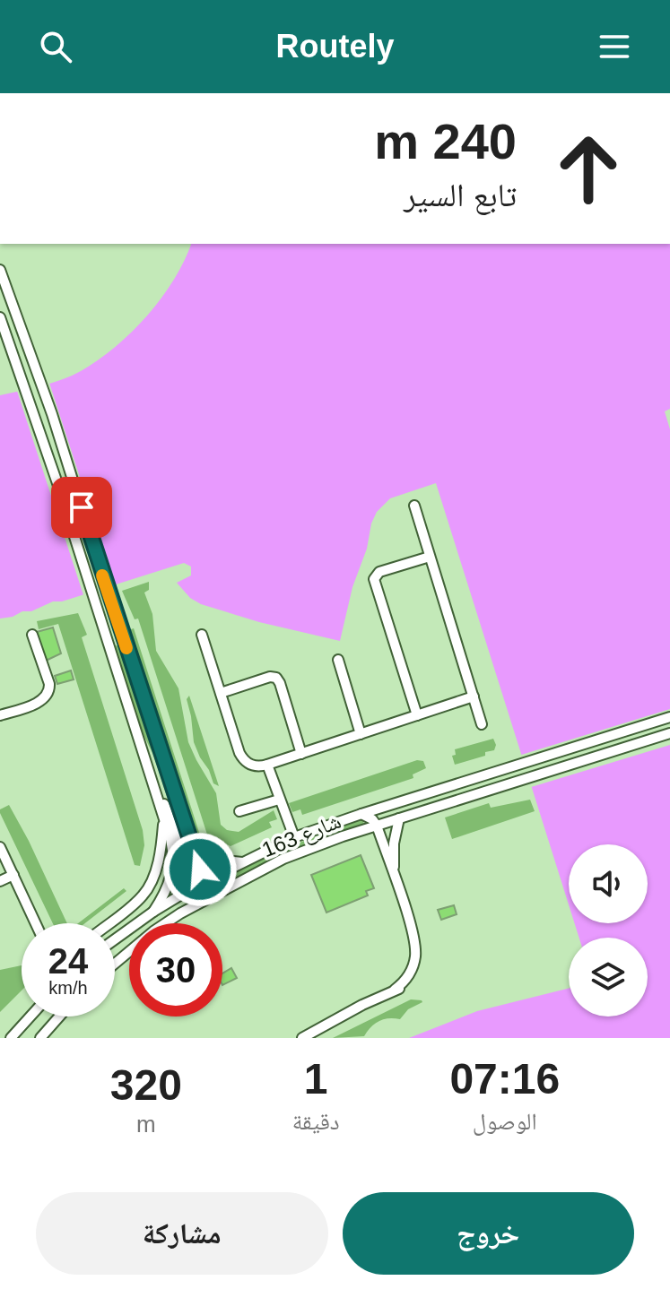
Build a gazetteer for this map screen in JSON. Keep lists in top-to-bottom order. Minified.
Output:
{"streets":{"street":["شارع 163"]},"page":{"header":"Routely","turn":["240 m","تابع السير"],"speed":"24 km/h","limit":"30","eta":["07:16","الوصول","1","دقيقة","320","m"],"buttons":["خروج","مشاركة"]}}
